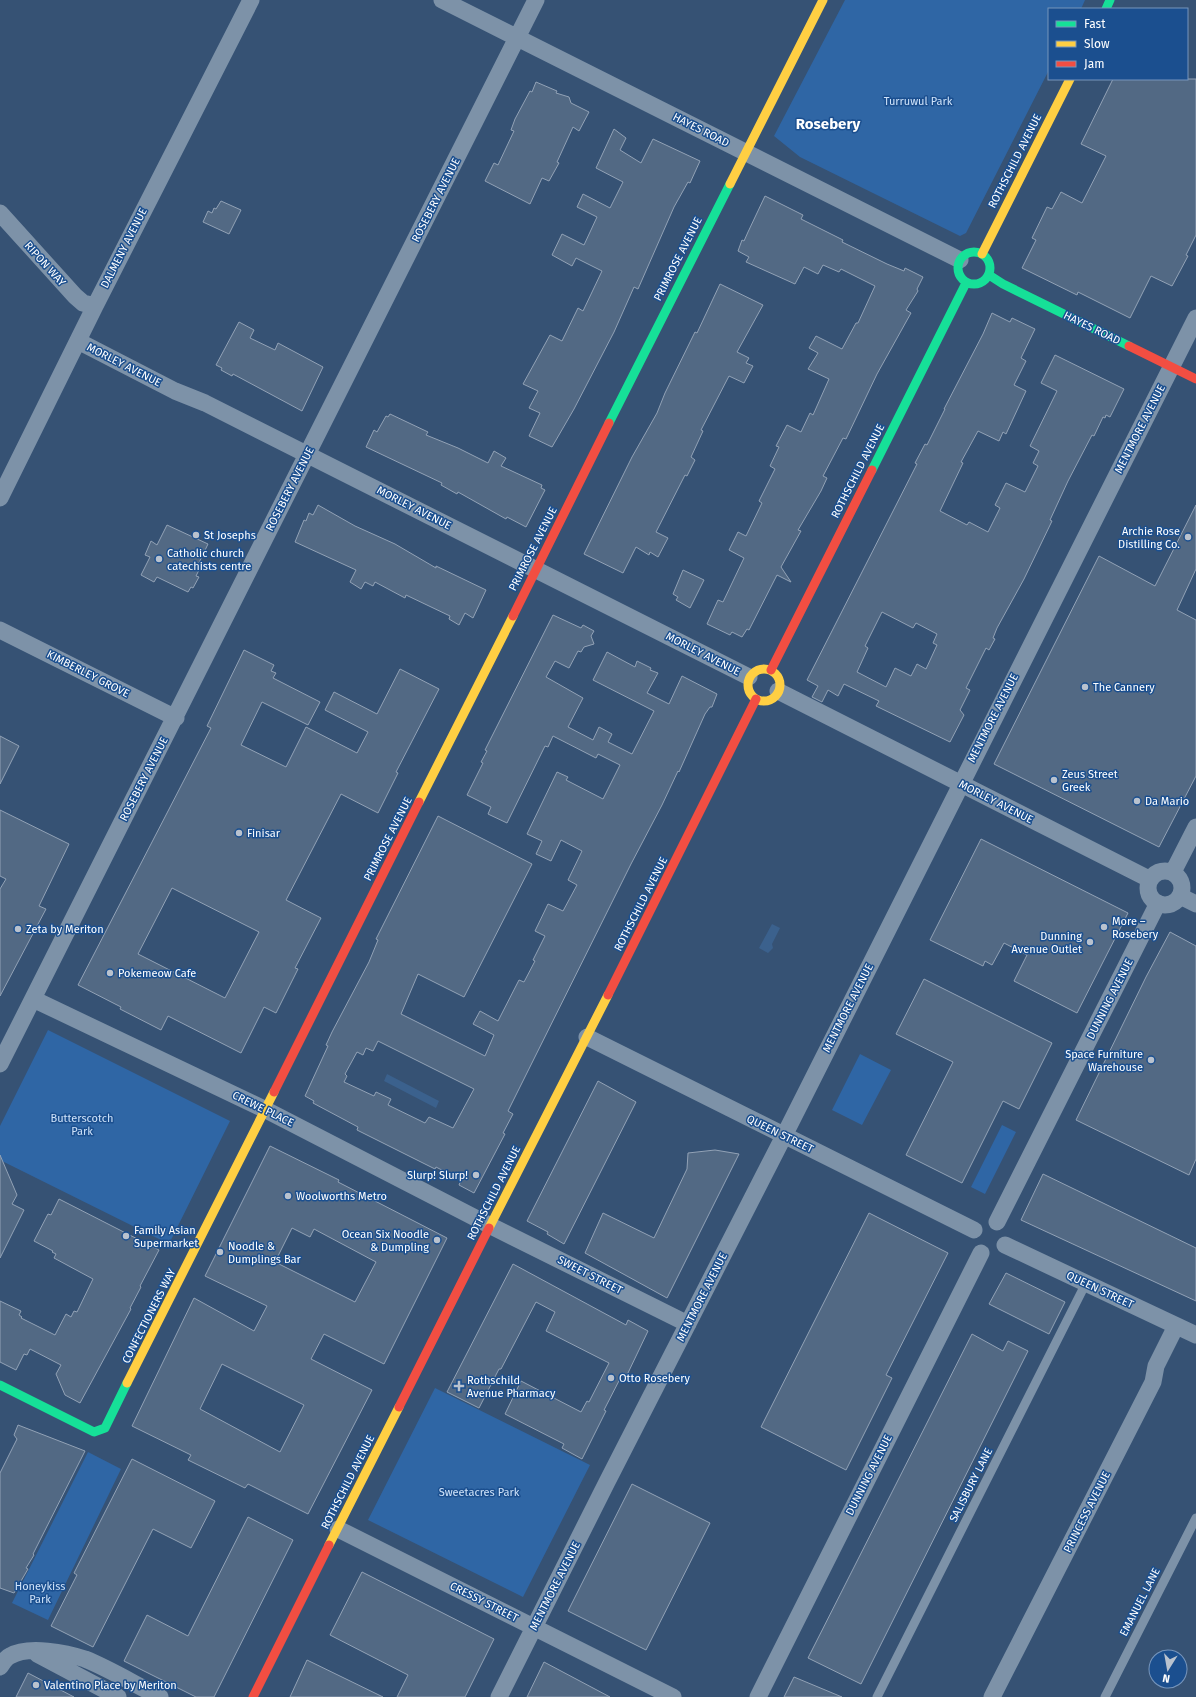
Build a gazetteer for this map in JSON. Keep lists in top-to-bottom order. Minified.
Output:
{"streets":{"street":["HAYES ROAD","ROTHSCHILD AVENUE","ROSEBERY AVENUE","DALMENY AVENUE","PRIMROSE AVENUE","RIPON WAY","MORLEY AVENUE","MENTMORE AVENUE","KIMBERLEY GROVE","DUNNING AVENUE","CREWE PLACE","QUEEN STREET","SWEET STREET","CONFECTIONERS WAY","PRINCESS AVENUE","CRESSY STREET"],"lane":["SALISBURY LANE","EMANUEL LANE"]},"crossings":[["HAYES ROAD","ROTHSCHILD AVENUE"],["HAYES ROAD","ROSEBERY AVENUE"],["HAYES ROAD","PRIMROSE AVENUE"],["HAYES ROAD","MENTMORE AVENUE"],["ROTHSCHILD AVENUE","MORLEY AVENUE"],["ROTHSCHILD AVENUE","CREWE PLACE"],["ROTHSCHILD AVENUE","QUEEN STREET"],["ROTHSCHILD AVENUE","SWEET STREET"],["ROTHSCHILD AVENUE","CRESSY STREET"],["ROSEBERY AVENUE","MORLEY AVENUE"],["ROSEBERY AVENUE","KIMBERLEY GROVE"],["ROSEBERY AVENUE","CREWE PLACE"],["DALMENY AVENUE","RIPON WAY"],["DALMENY AVENUE","MORLEY AVENUE"],["PRIMROSE AVENUE","MORLEY AVENUE"],["PRIMROSE AVENUE","CREWE PLACE"],["PRIMROSE AVENUE","CONFECTIONERS WAY"],["MORLEY AVENUE","MENTMORE AVENUE"],["MORLEY AVENUE","DUNNING AVENUE"],["MENTMORE AVENUE","QUEEN STREET"],["MENTMORE AVENUE","SWEET STREET"],["MENTMORE AVENUE","CRESSY STREET"],["DUNNING AVENUE","QUEEN STREET"],["CREWE PLACE","SWEET STREET"],["CREWE PLACE","CONFECTIONERS WAY"],["QUEEN STREET","SALISBURY LANE"],["QUEEN STREET","PRINCESS AVENUE"]],"districts":["Rosebery"],"parks":["Turruwul Park","Butterscotch Park","Sweetacres Park","Honeykiss Park"],"places":{"other":["St Josephs","Archie Rose Distilling Co.","Catholic church catechists centre","The Cannery","Zeus Street Greek","Da Mario","Finisar","More – Rosebery","Zeta by Meriton","Dunning Avenue Outlet","Pokemeow Cafe","Space Furniture Warehouse","Slurp! Slurp!","Woolworths Metro","Family Asian Supermarket","Ocean Six Noodle & Dumpling","Noodle & Dumplings Bar","Otto Rosebery","Valentino Place by Meriton"],"health":["Rothschild Avenue Pharmacy"]},"legend":["Fast","Slow","Jam"],"north":"bottom"}
